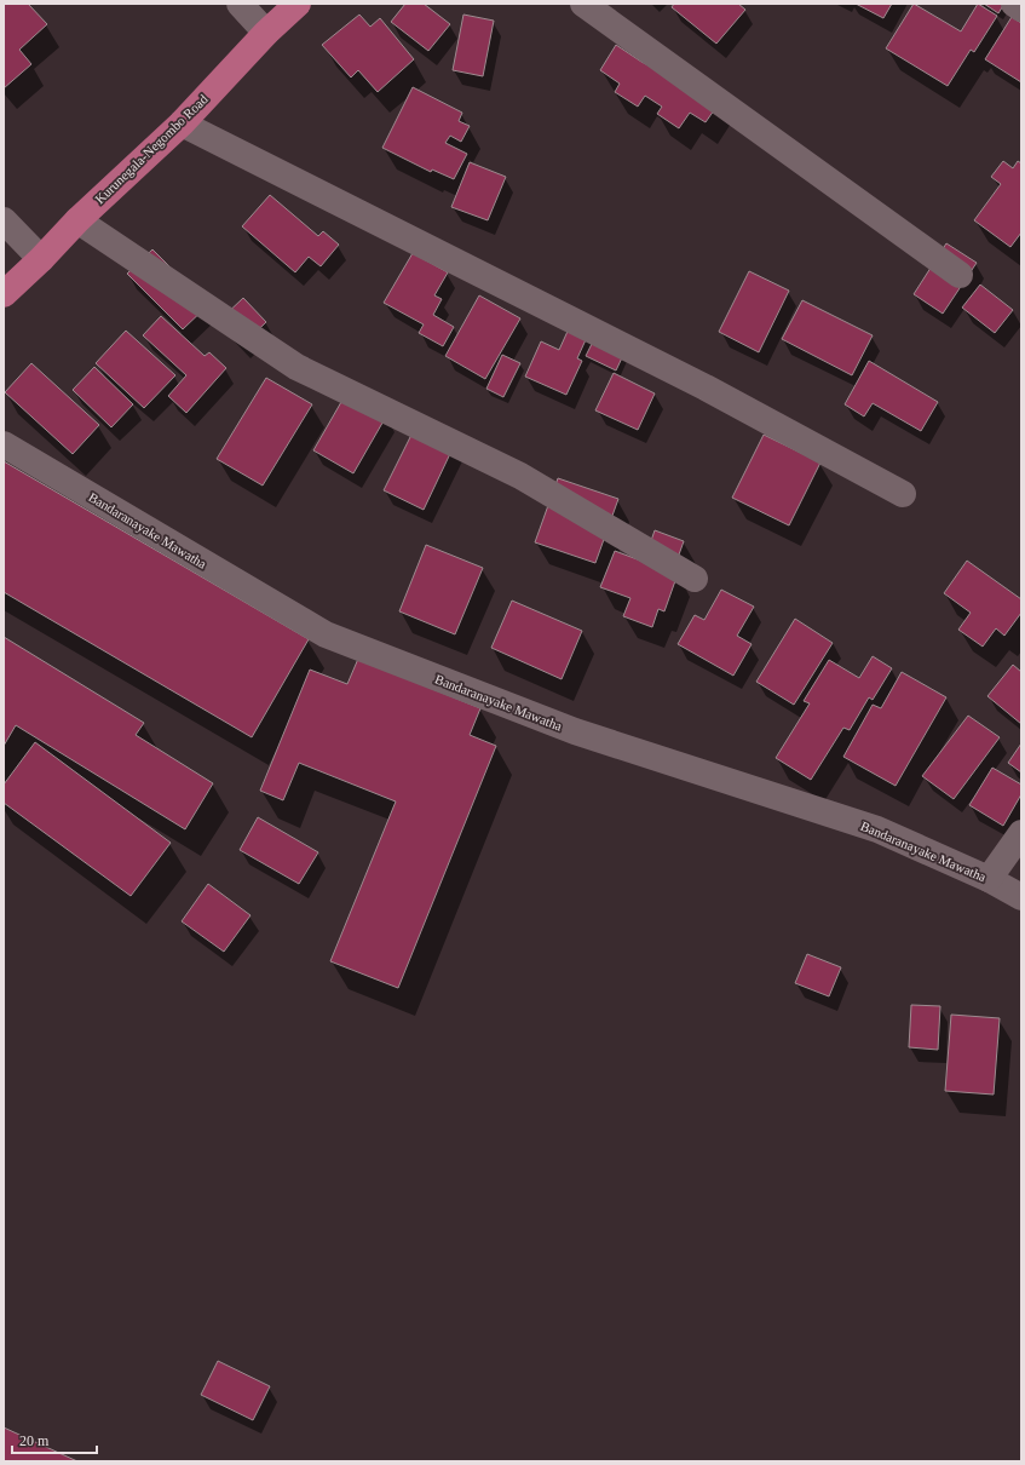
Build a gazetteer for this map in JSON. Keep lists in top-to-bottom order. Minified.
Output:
{"streets":{"main road":["Kurunegala-Negombo Road"],"street":["Bandaranayake Mawatha"]},"scale_bar":"20 m"}
